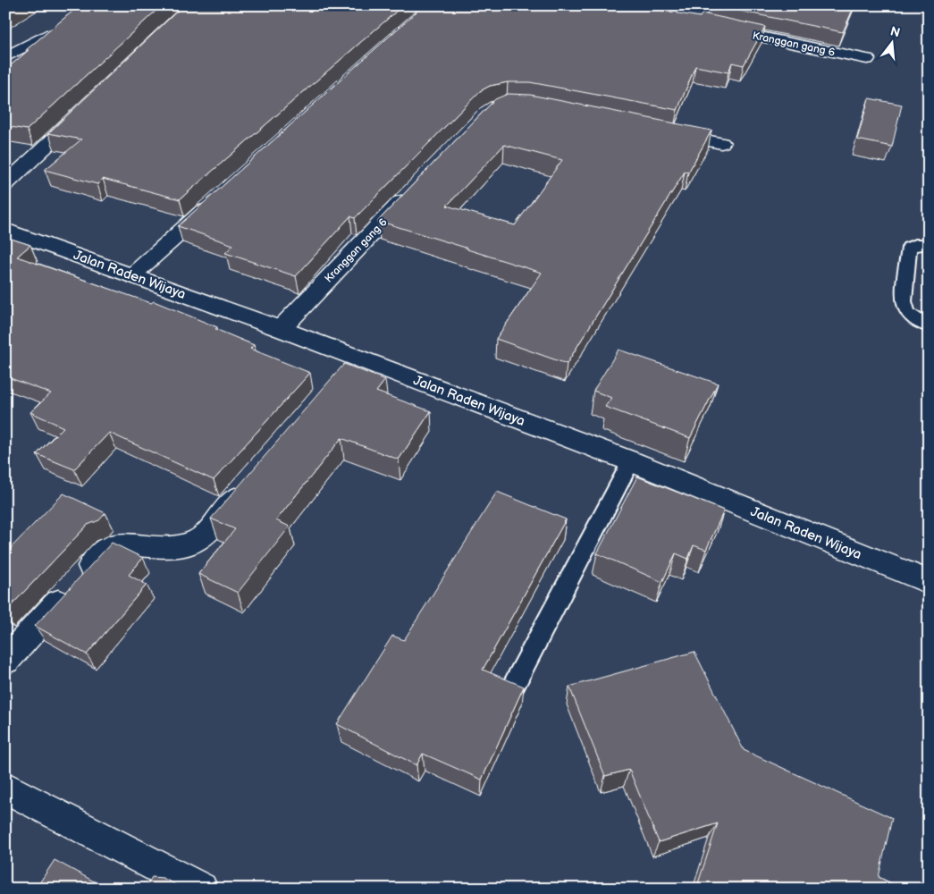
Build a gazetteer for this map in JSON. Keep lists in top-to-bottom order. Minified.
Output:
{"streets":{"street":["Kranggan gang 6","Jalan Raden Wijaya"]},"crossings":[["Kranggan gang 6","Jalan Raden Wijaya"]],"north":"top"}
